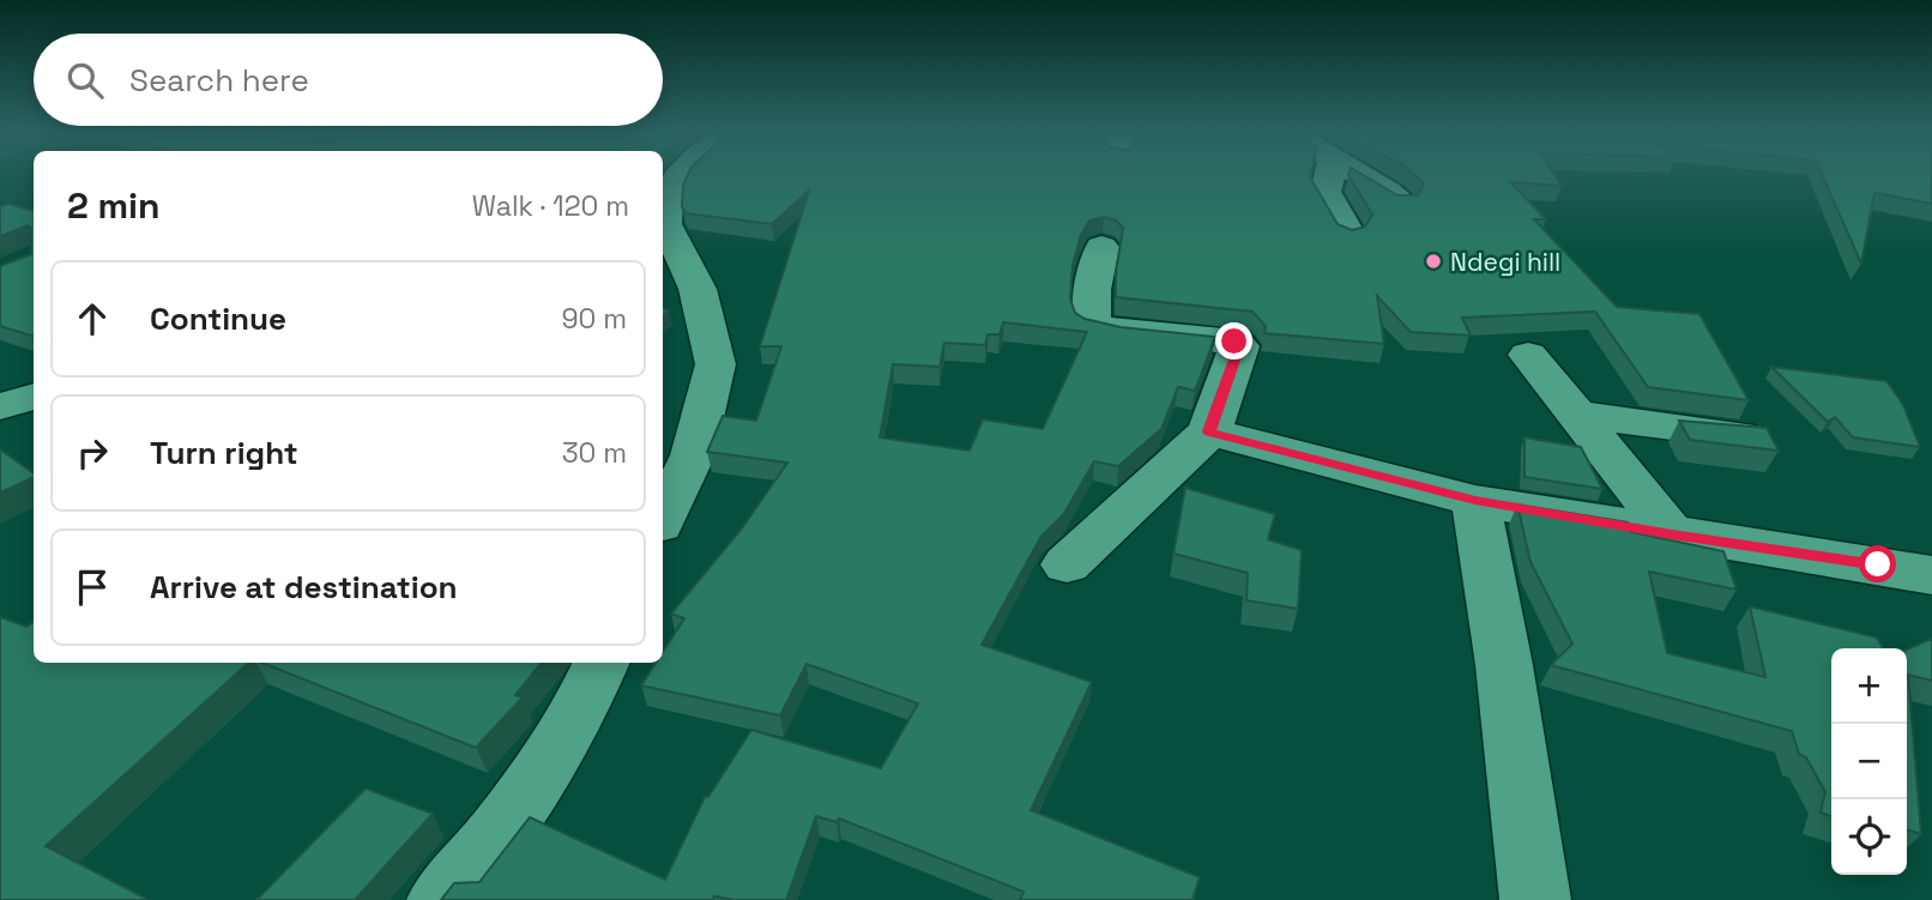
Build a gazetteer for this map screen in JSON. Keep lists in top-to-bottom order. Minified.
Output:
{"places":["Ndegi hill"],"page":{"search":"Search here","heading":["2 min","Walk · 120 m"],"list":[["Continue","90 m"],["Turn right","30 m"],"Arrive at destination"],"map_buttons":["+","−"]}}
